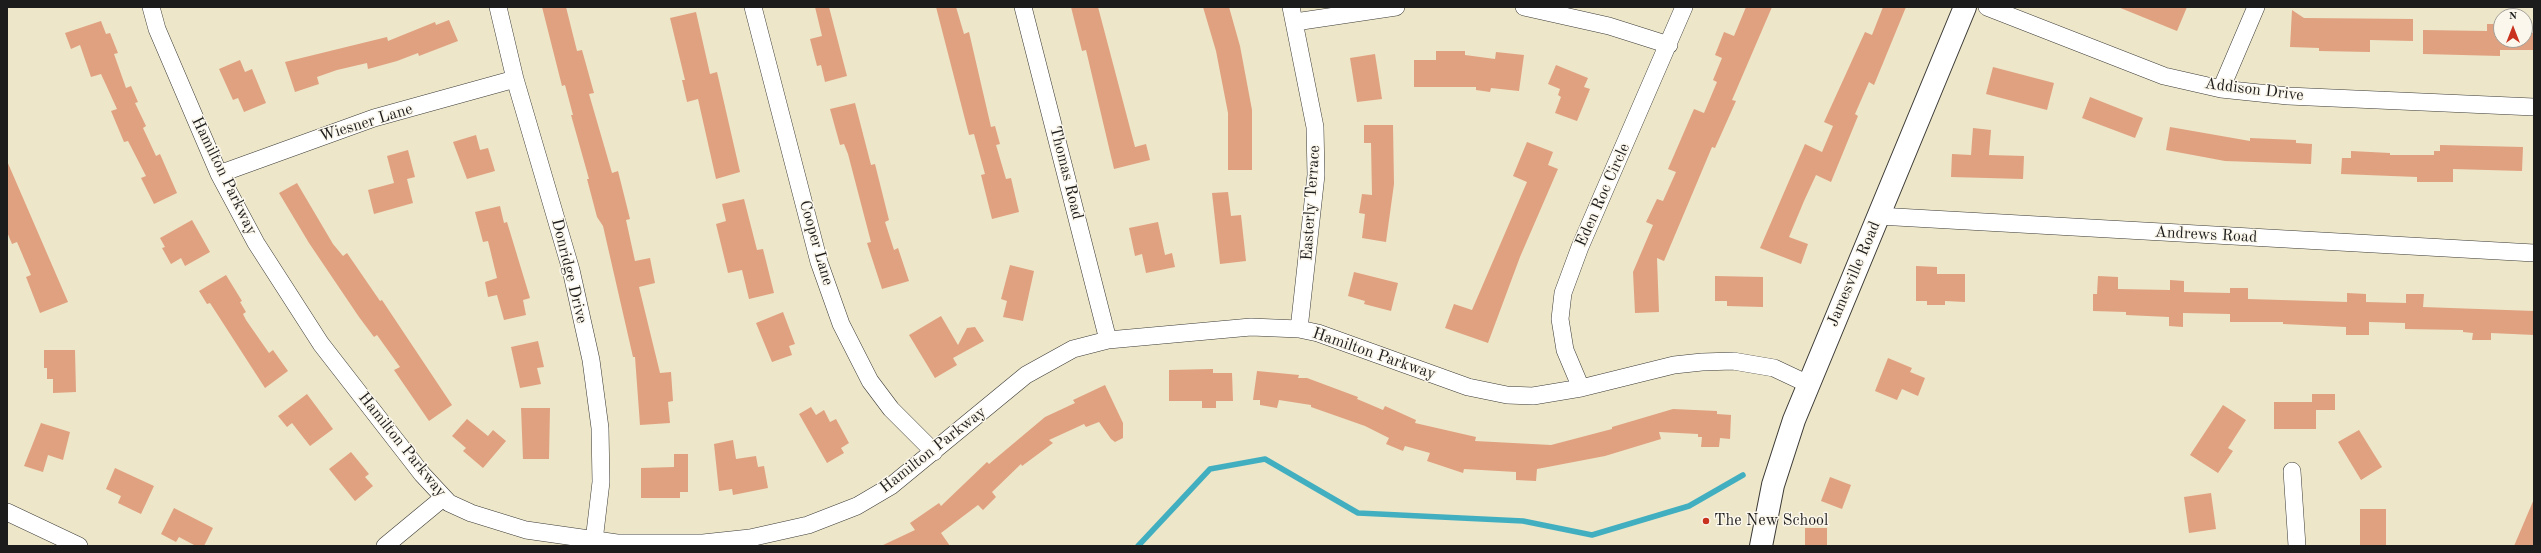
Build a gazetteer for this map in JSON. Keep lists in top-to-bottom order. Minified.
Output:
{"streets":{"street":["Addison Drive","Wiesner Lane","Thomas Road","Hamilton Parkway","Eden Roc Circle","Easterly Terrace","Andrews Road","Cooper Lane","Donridge Drive","Jamesville Road"]},"crossings":[["Wiesner Lane","Hamilton Parkway"],["Wiesner Lane","Donridge Drive"],["Thomas Road","Hamilton Parkway"],["Hamilton Parkway","Eden Roc Circle"],["Hamilton Parkway","Easterly Terrace"],["Hamilton Parkway","Cooper Lane"],["Hamilton Parkway","Donridge Drive"],["Hamilton Parkway","Jamesville Road"],["Andrews Road","Jamesville Road"]],"places":["The New School"],"north":"top"}
